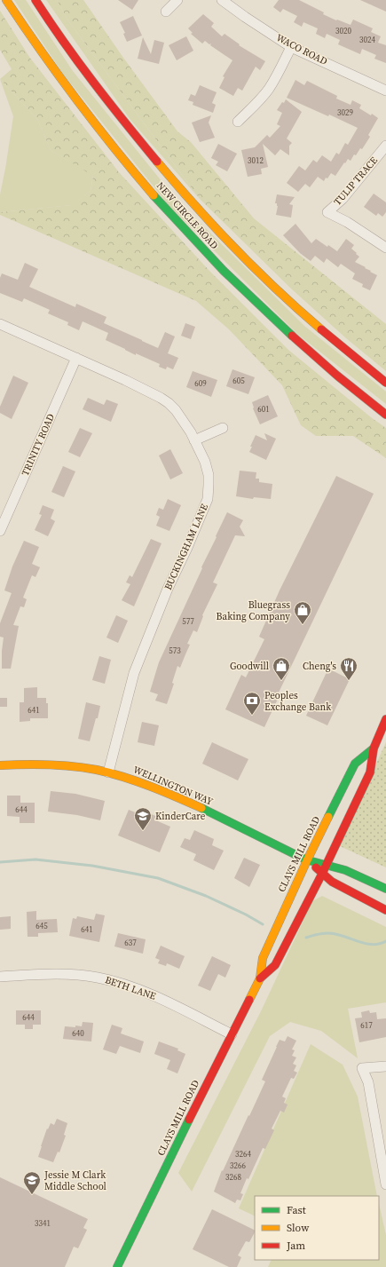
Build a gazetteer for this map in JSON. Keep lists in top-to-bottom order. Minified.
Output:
{"streets":{"main road":["NEW CIRCLE ROAD","WELLINGTON WAY","CLAYS MILL ROAD"],"street":["WACO ROAD","TULIP TRACE","TRINITY ROAD","BUCKINGHAM LANE","BETH LANE"]},"crossings":[["TRINITY ROAD","BUCKINGHAM LANE"],["BUCKINGHAM LANE","WELLINGTON WAY"],["WELLINGTON WAY","CLAYS MILL ROAD"],["CLAYS MILL ROAD","BETH LANE"]],"places":{"shop":["Bluegrass Baking Company","Goodwill"],"restaurant":["Cheng's"],"bank":["Peoples Exchange Bank"],"school or university":["KinderCare","Jessie M Clark Middle School"]},"house_numbers":["3020","3024","3029","3012","605","609","601","577","573","641","644","645","641","637","644","617","640","3264","3266","3268","3341"],"legend":["Fast","Slow","Jam"]}
